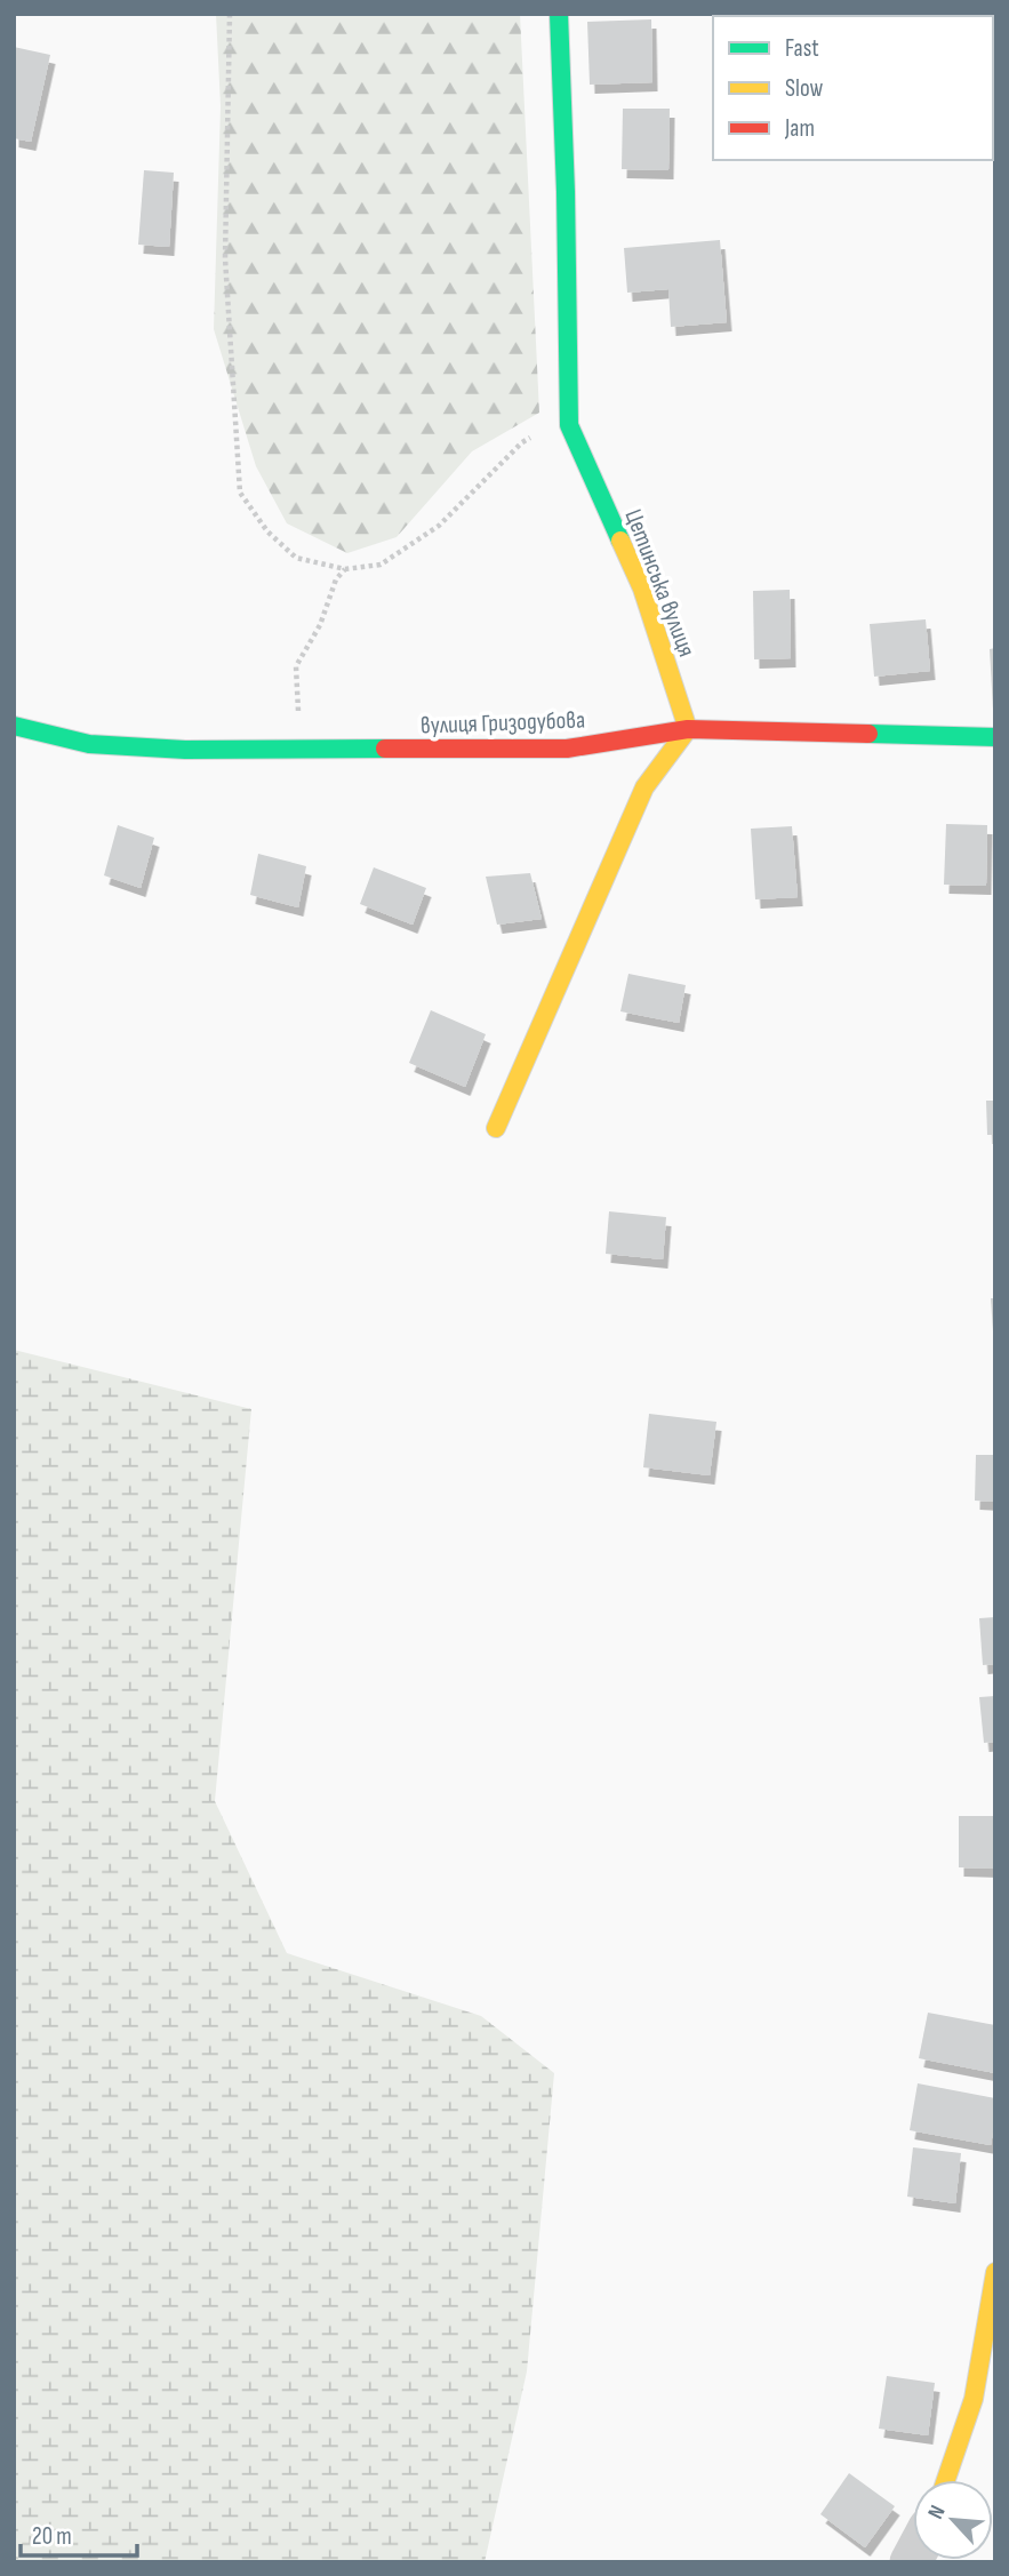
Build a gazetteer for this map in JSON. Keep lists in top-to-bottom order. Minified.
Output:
{"streets":{"street":["Цетинська вулиця","вулиця Гризодубова"]},"crossings":[["Цетинська вулиця","вулиця Гризодубова"]],"legend":["Fast","Slow","Jam"],"scale_bar":"20 m","north":"top left"}
